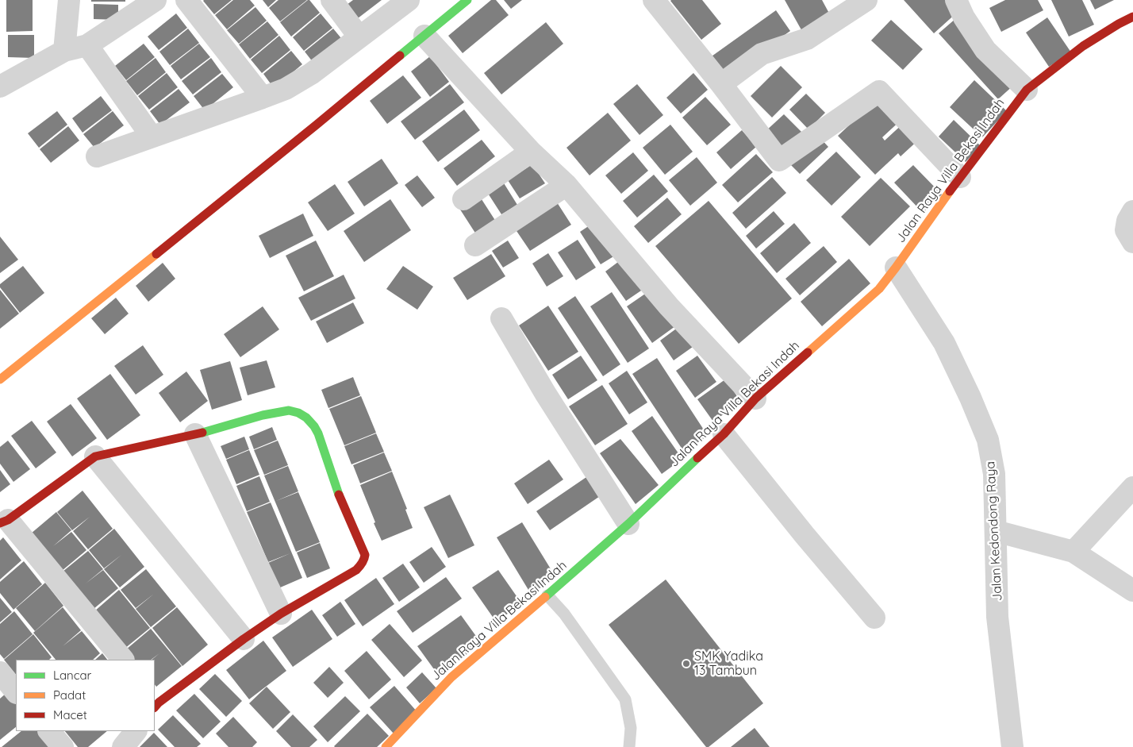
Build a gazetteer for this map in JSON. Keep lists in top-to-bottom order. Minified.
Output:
{"streets":{"street":["Jalan Raya Villa Bekasi Indah","Jalan Kedondong Raya"]},"crossings":[["Jalan Raya Villa Bekasi Indah","Jalan Kedondong Raya"]],"places":["SMK Yadika 13 Tambun"],"legend":["Lancar","Padat","Macet"]}
